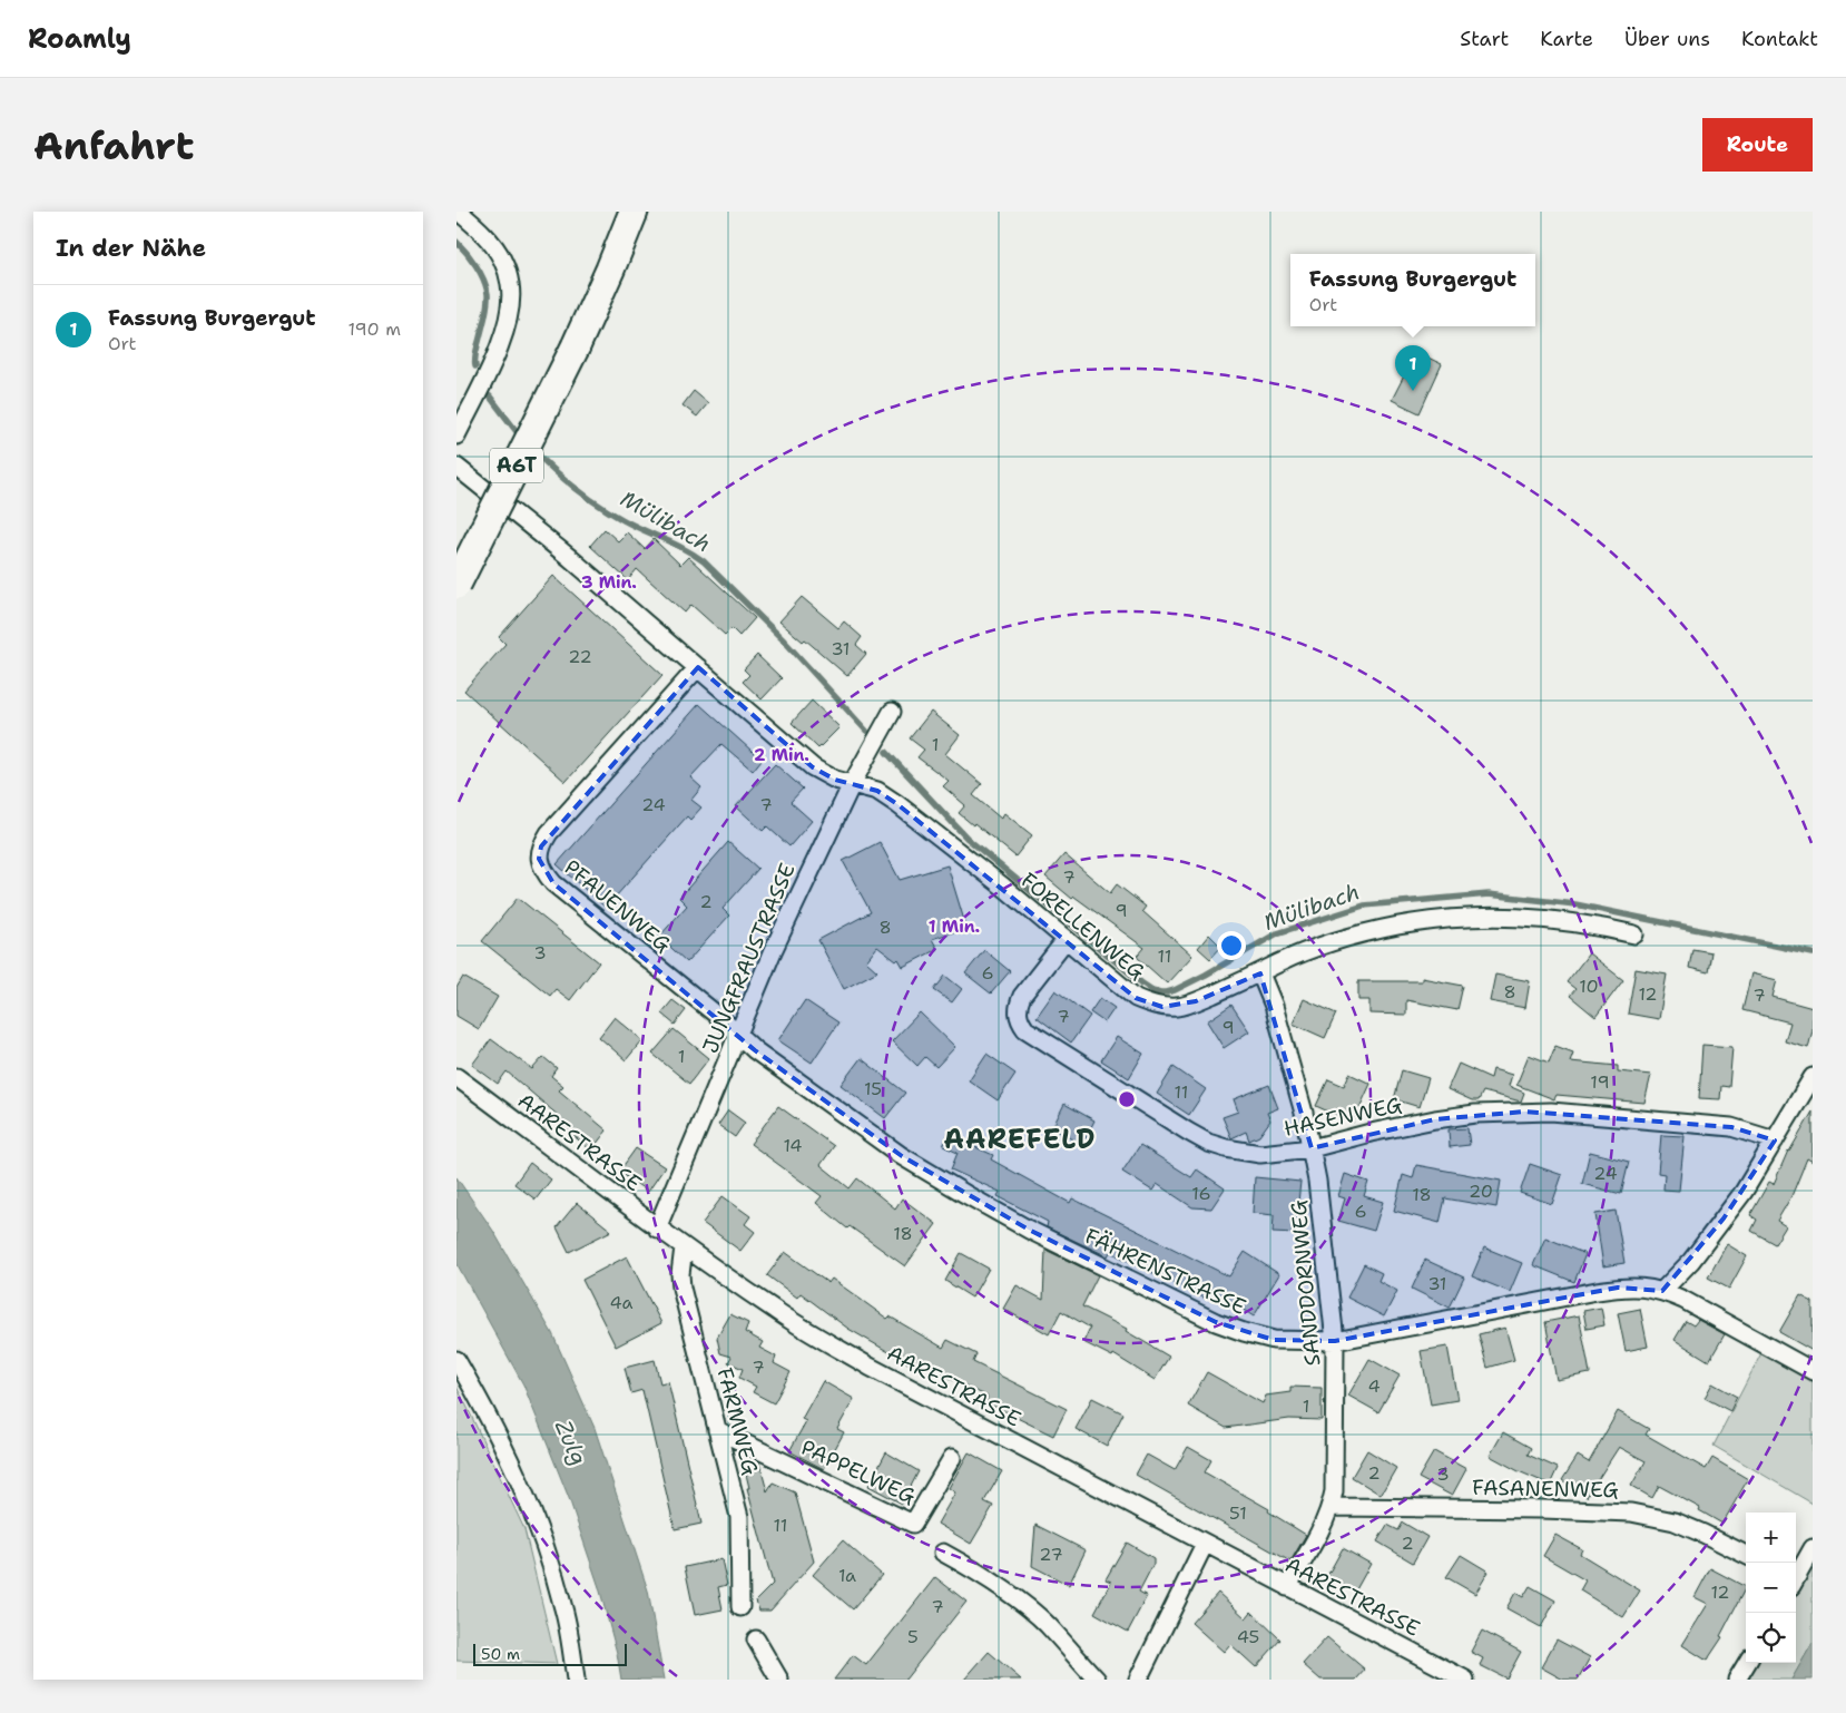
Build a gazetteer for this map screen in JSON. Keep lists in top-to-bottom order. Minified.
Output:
{"streets":{"highway":["A6T"],"street":["PFAUENWEG","FORELLENWEG","JUNGFRAUSTRASSE","HASENWEG","AARESTRASSE","FÄHRENSTRASSE","SANDDORNWEG","FARMWEG","PAPPELWEG","FASANENWEG"]},"crossings":[["PFAUENWEG","FORELLENWEG"],["PFAUENWEG","JUNGFRAUSTRASSE"],["PFAUENWEG","FÄHRENSTRASSE"],["FORELLENWEG","JUNGFRAUSTRASSE"],["FORELLENWEG","HASENWEG"],["FORELLENWEG","SANDDORNWEG"],["JUNGFRAUSTRASSE","AARESTRASSE"],["JUNGFRAUSTRASSE","FÄHRENSTRASSE"],["HASENWEG","SANDDORNWEG"],["AARESTRASSE","SANDDORNWEG"],["AARESTRASSE","FARMWEG"],["FÄHRENSTRASSE","SANDDORNWEG"],["SANDDORNWEG","FASANENWEG"],["FARMWEG","PAPPELWEG"]],"districts":["AAREFELD"],"water":["Mülibach","Zulg"],"house_numbers":["31","22","1","24","7","7","2","9","8","3","11","6","10","8","12","7","7","9","1","19","15","11","14","24","20","16","18","6","18","31","4a","7","4","1","2","3","51","11","2","27","1a","12","7","5","45"],"scale_bar":"50 m","page":{"header":"Roamly","nav":["Start","Karte","Über uns","Kontakt"],"buttons":"Route","title":"Anfahrt","heading":"In der Nähe","popup":["Fassung Burgergut","Ort"],"list":[{"mark":"1","name":"Fassung Burgergut","note":"Ort","value":"190 m"}],"pins":"1","map_buttons":["+","−"],"scale":"50 m"},"rings":["3 Min.","2 Min.","1 Min."]}
